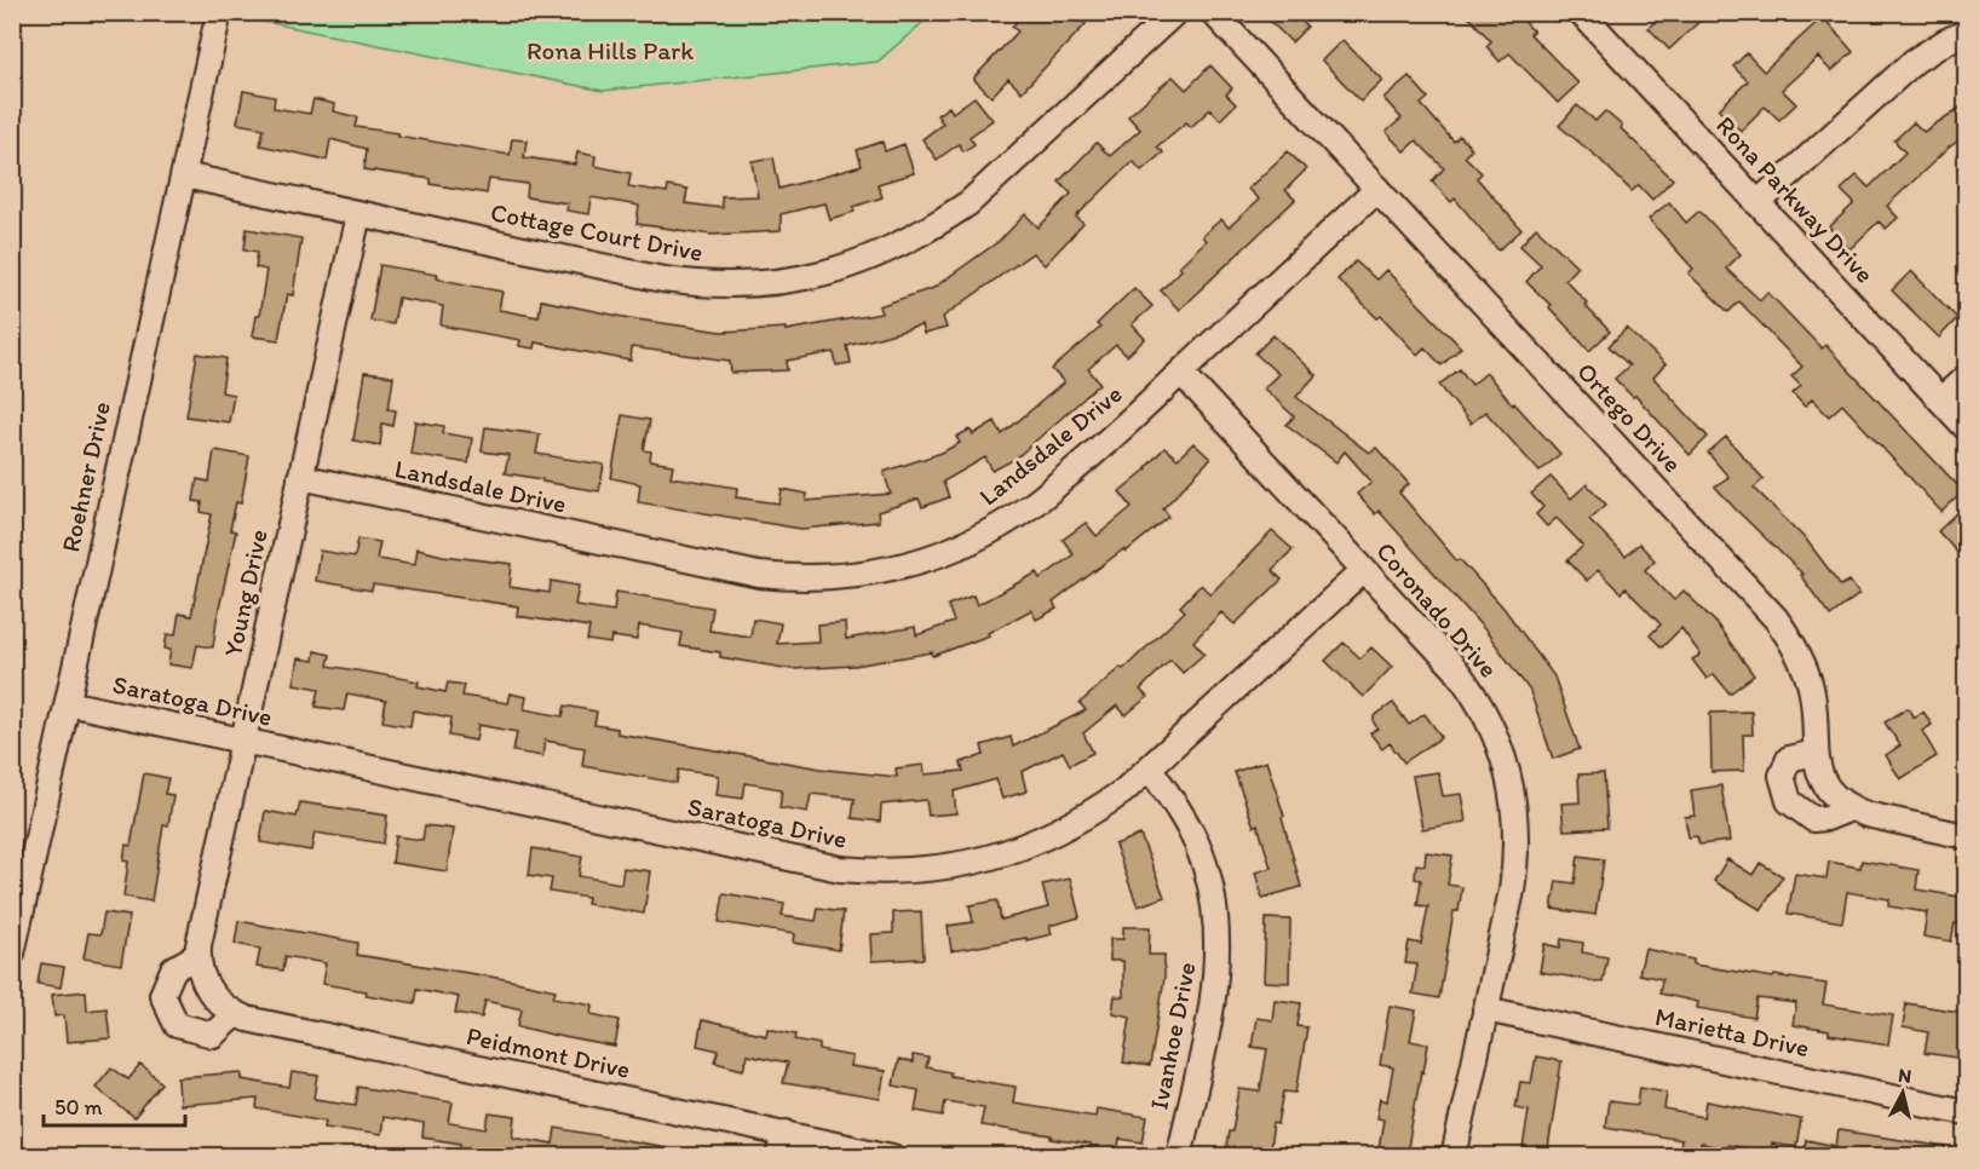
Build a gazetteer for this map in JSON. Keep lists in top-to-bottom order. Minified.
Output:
{"streets":{"street":["Rona Parkway Drive","Cottage Court Drive","Ortego Drive","Landsdale Drive","Roehner Drive","Young Drive","Coronado Drive","Saratoga Drive","Marietta Drive","Ivanhoe Drive","Peidmont Drive"]},"crossings":[["Cottage Court Drive","Roehner Drive"],["Cottage Court Drive","Young Drive"],["Ortego Drive","Landsdale Drive"],["Landsdale Drive","Young Drive"],["Landsdale Drive","Coronado Drive"],["Roehner Drive","Saratoga Drive"],["Young Drive","Saratoga Drive"],["Young Drive","Peidmont Drive"],["Coronado Drive","Saratoga Drive"],["Coronado Drive","Marietta Drive"],["Saratoga Drive","Ivanhoe Drive"]],"parks":["Rona Hills Park"],"scale_bar":"50 m","north":"top"}
